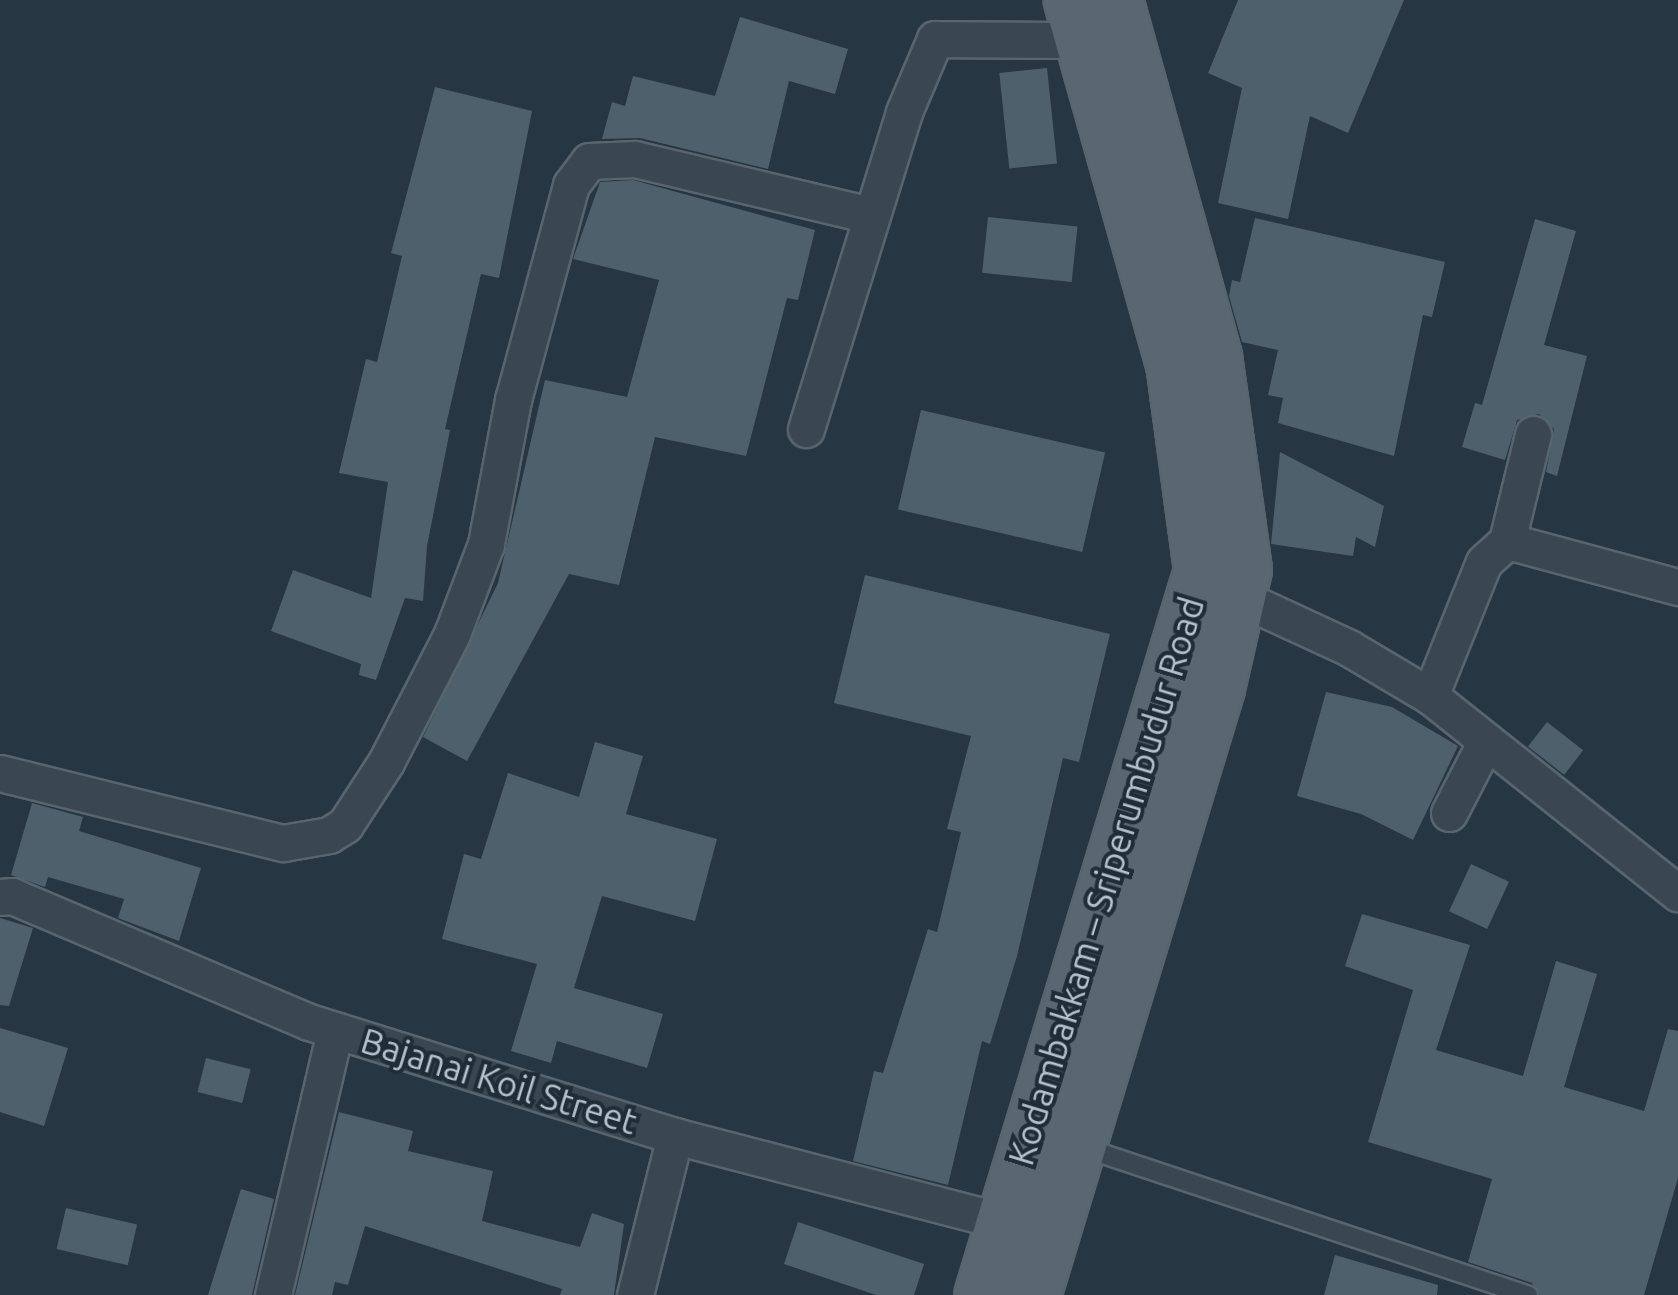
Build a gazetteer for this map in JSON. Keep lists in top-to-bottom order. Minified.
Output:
{"streets":{"main road":["Kodambakkam – Sriperumbudur Road"],"street":["Bajanai Koil Street"]},"crossings":[["Kodambakkam – Sriperumbudur Road","Bajanai Koil Street"]]}
